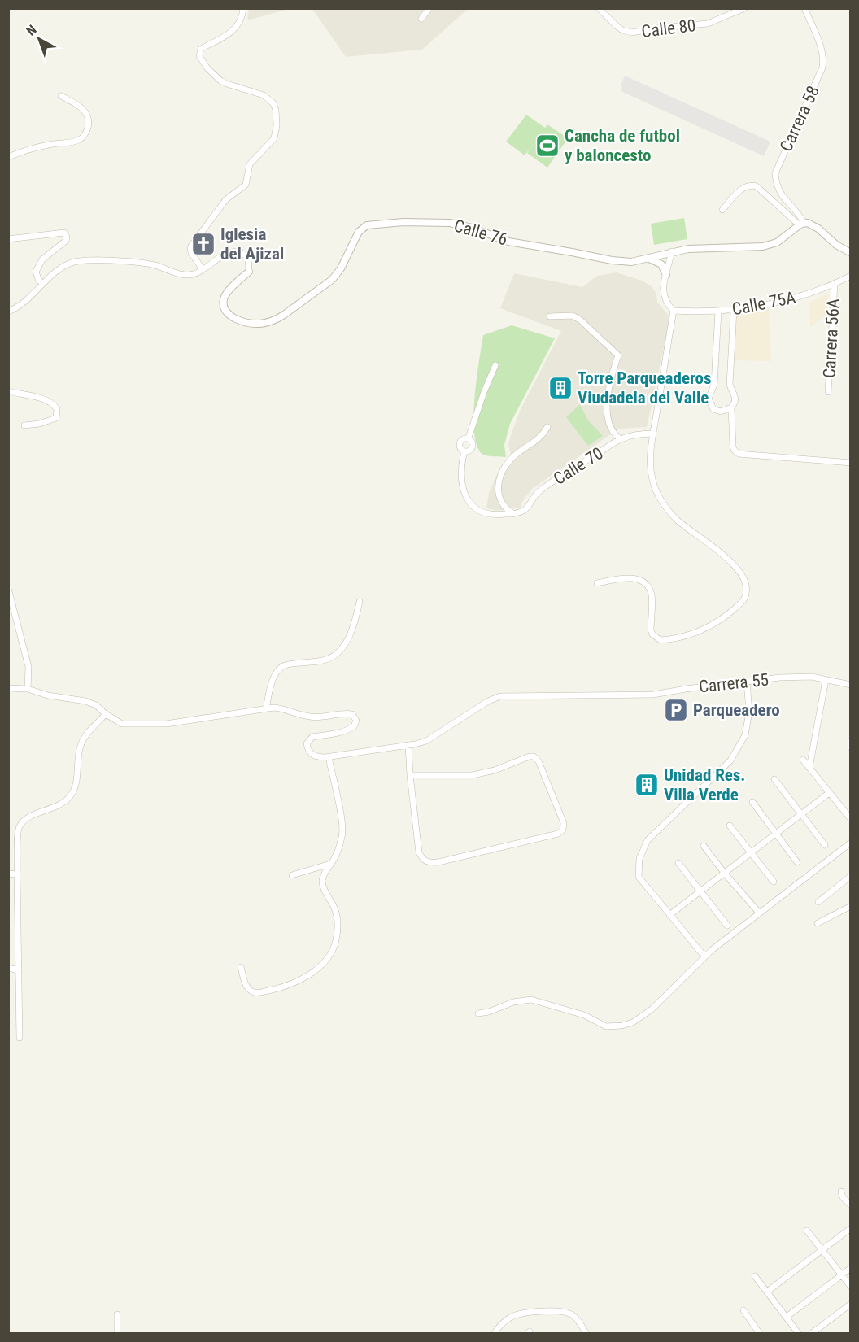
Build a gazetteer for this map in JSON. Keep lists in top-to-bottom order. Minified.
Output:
{"streets":{"street":["Calle 80","Carrera 58","Calle 76","Calle 75A","Carrera 56A","Calle 70","Carrera 55"]},"crossings":[["Carrera 58","Calle 76"],["Calle 75A","Carrera 56A"]],"places":{"sports":["Cancha de futbol y baloncesto"],"church":["Iglesia del Ajizal"],"building":["Torre Parqueaderos Viudadela del Valle","Unidad Res. Villa Verde"],"parking":["Parqueadero"]},"north":"top left"}
